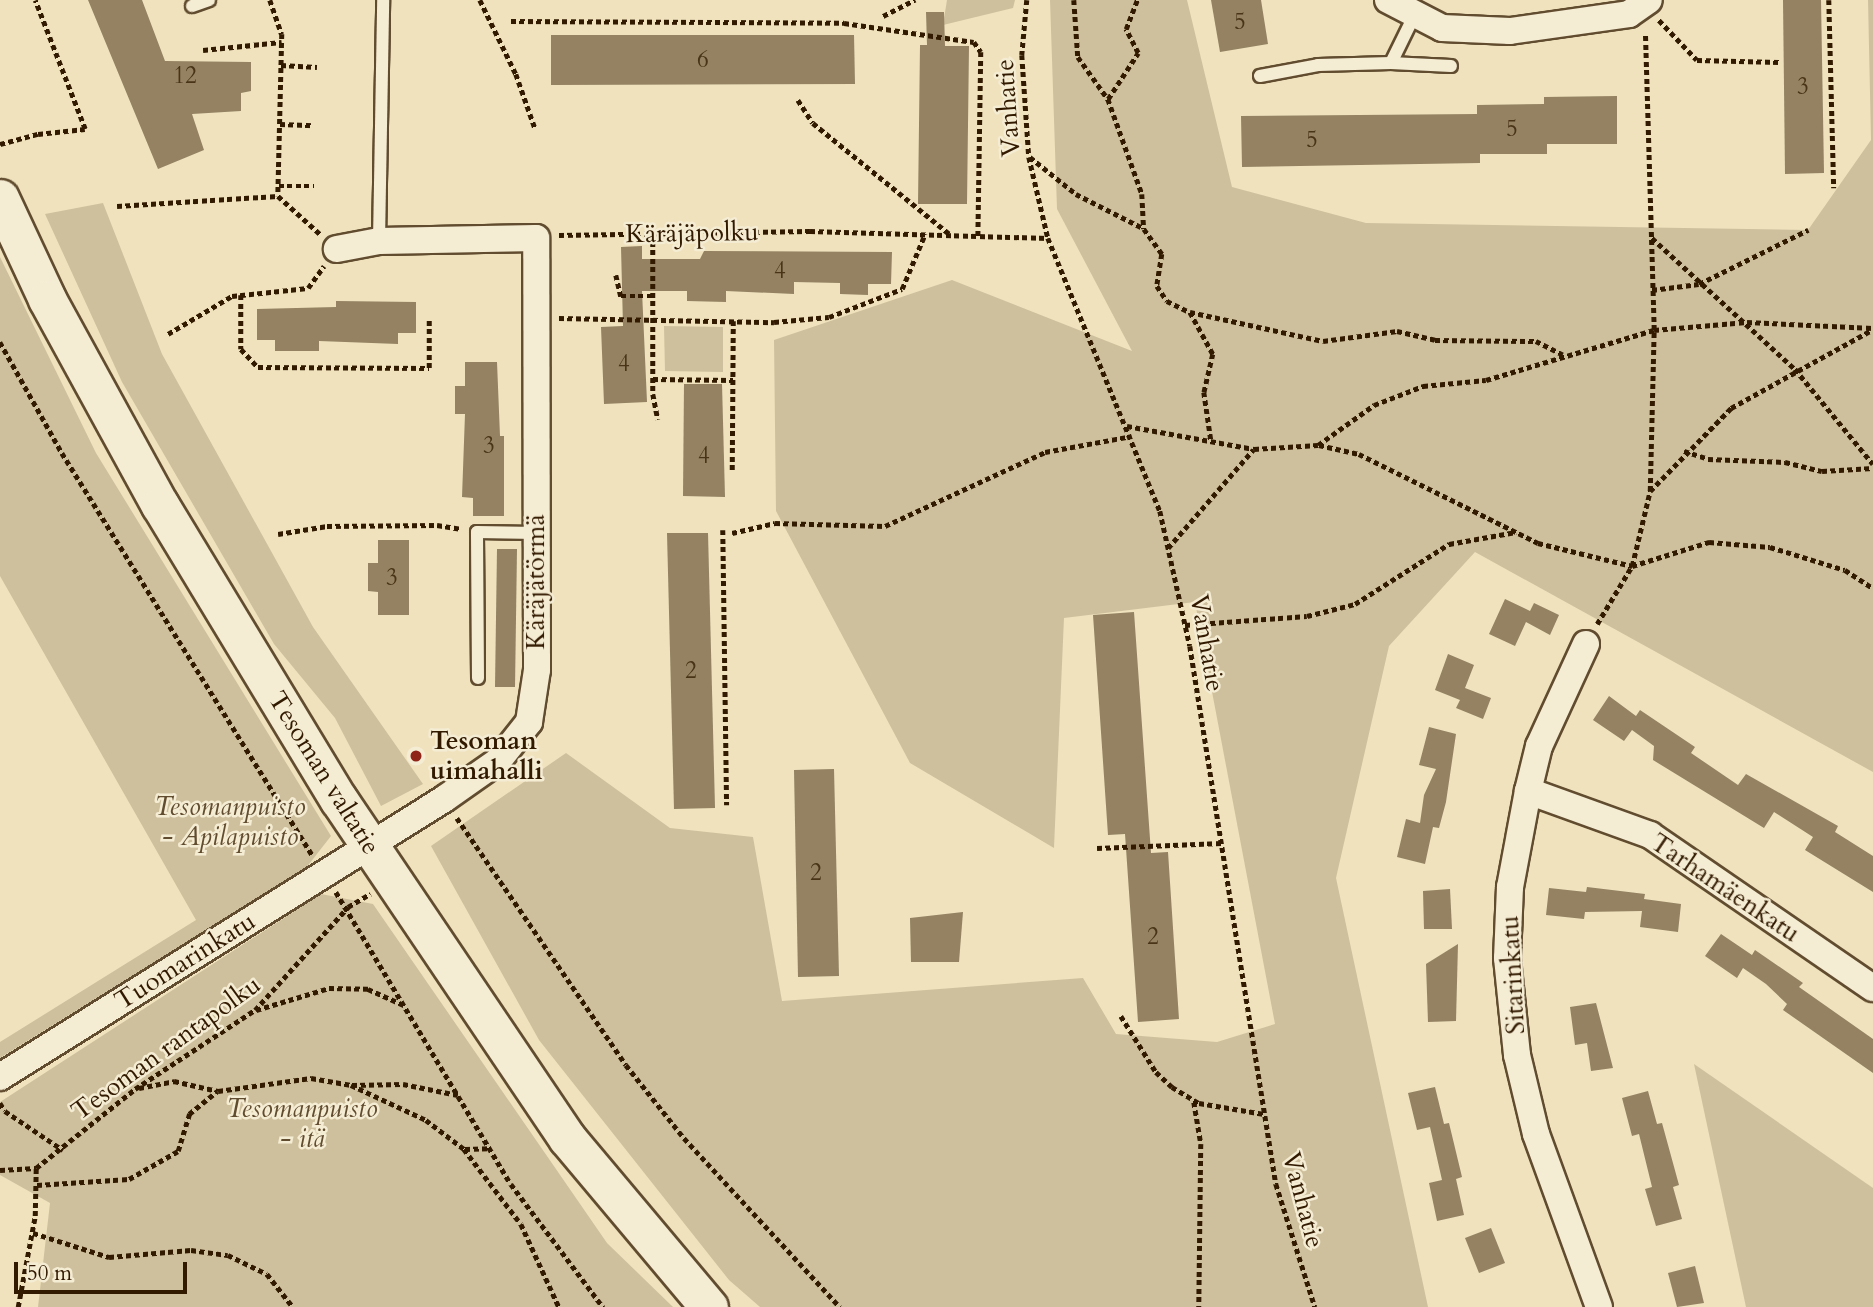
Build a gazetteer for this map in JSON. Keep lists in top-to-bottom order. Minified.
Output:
{"streets":{"main road":["Tesoman valtatie"],"street":["Käräjätörmä","Tarhamäenkatu","Tuomarinkatu","Sitarinkatu"],"path":["Vanhatie","Käräjäpolku","Tesoman rantapolku"]},"crossings":[["Vanhatie","Käräjäpolku"],["Käräjäpolku","Käräjätörmä"],["Käräjätörmä","Tesoman valtatie"],["Käräjätörmä","Tuomarinkatu"],["Tesoman valtatie","Tuomarinkatu"],["Tarhamäenkatu","Sitarinkatu"]],"parks":["Tesomanpuisto - Apilapuisto","Tesomanpuisto - itä"],"places":["Tesoman uimahalli"],"house_numbers":["5","6","12","3","5","5","4","4","3","4","3","2","2","2"],"scale_bar":"50 m"}
